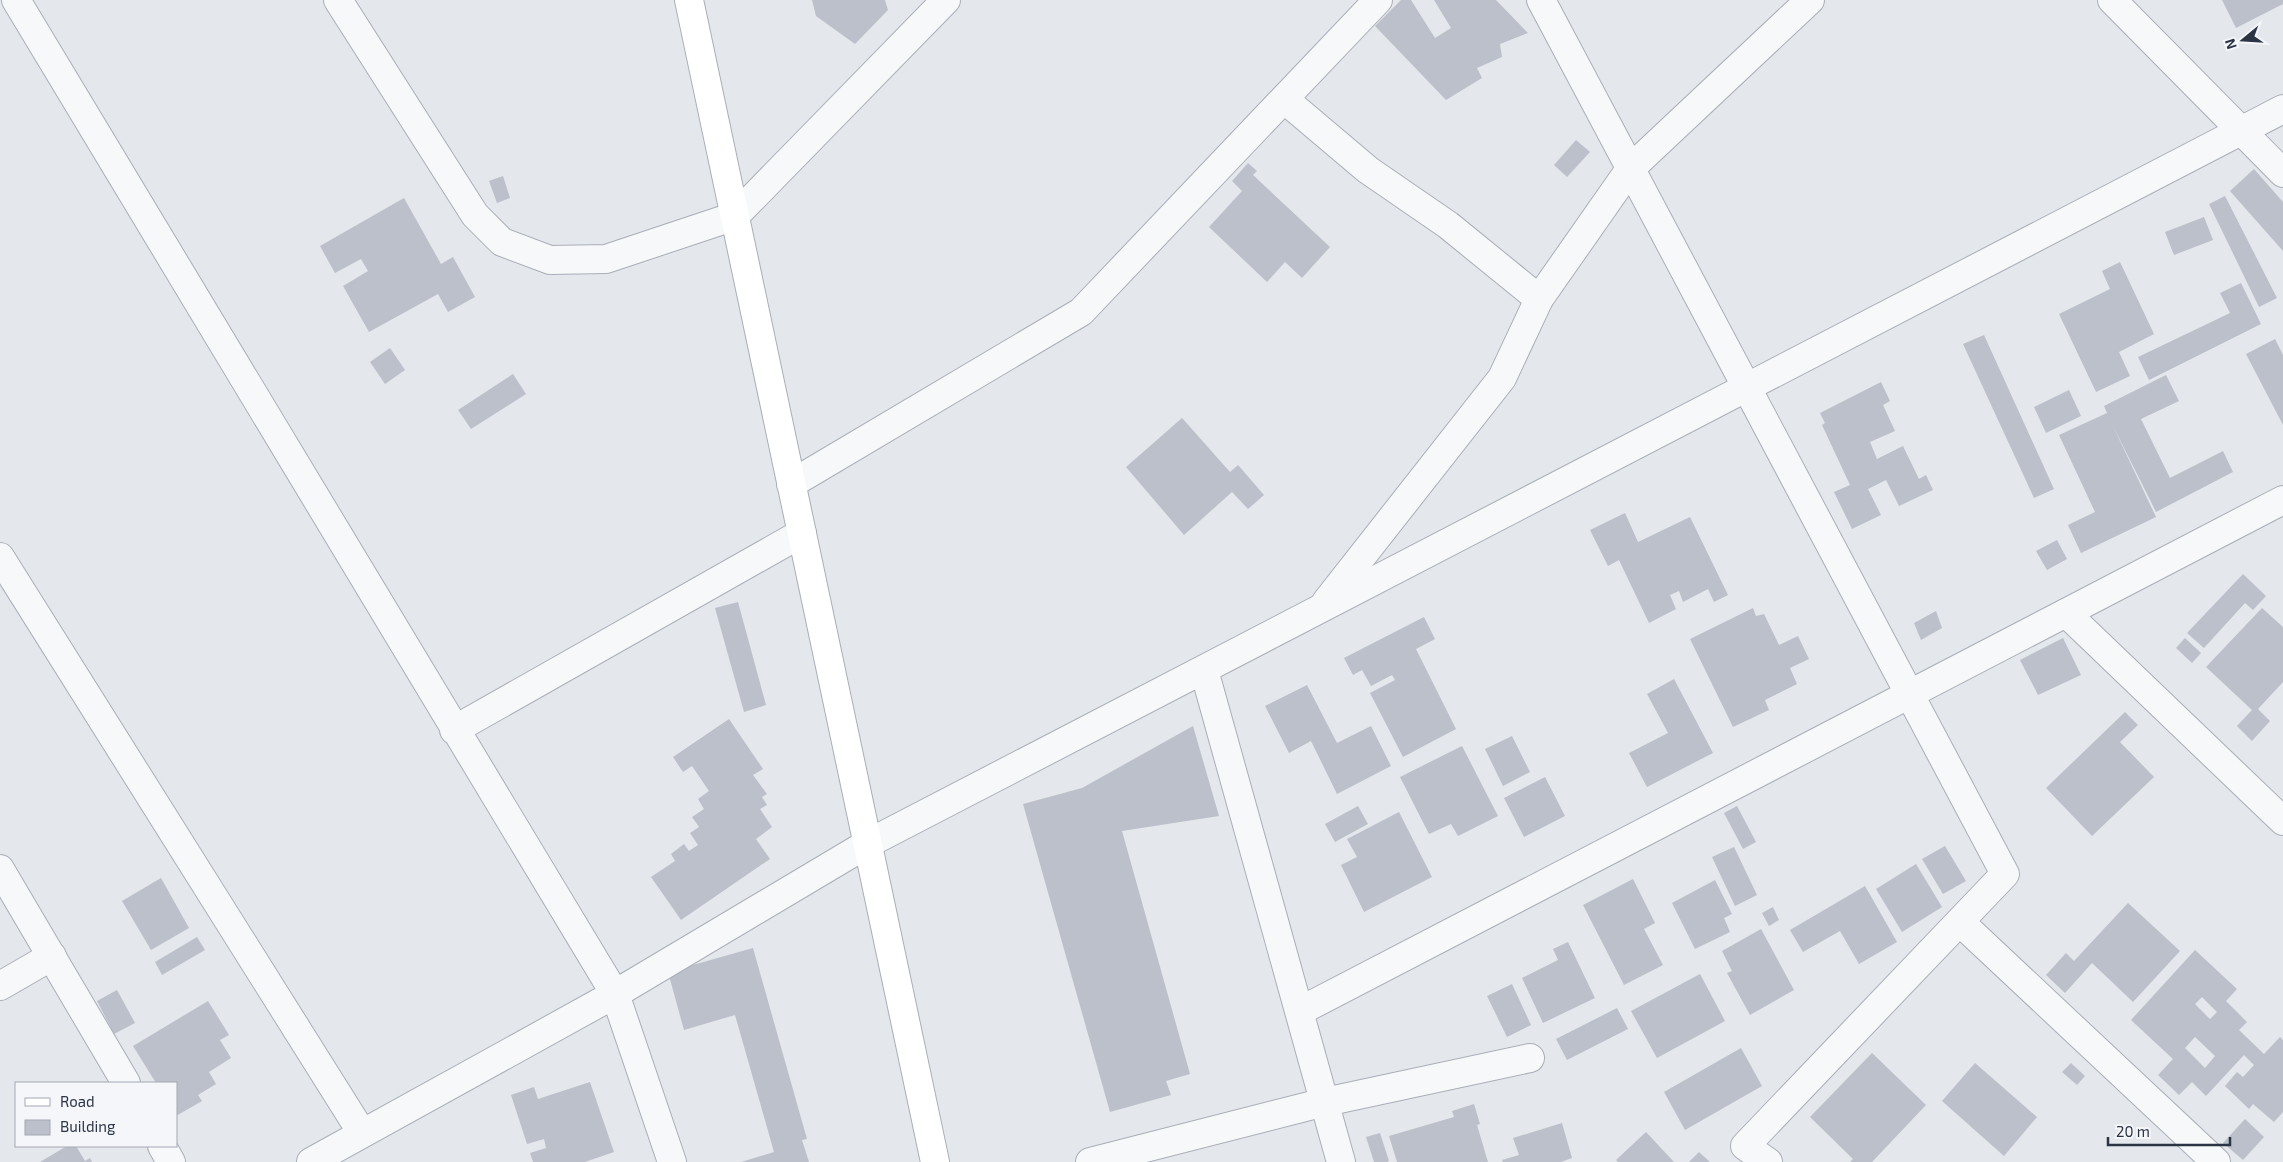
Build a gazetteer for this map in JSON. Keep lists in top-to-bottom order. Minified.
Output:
{"legend":["Road","Building"],"scale_bar":"20 m","north":"left"}
